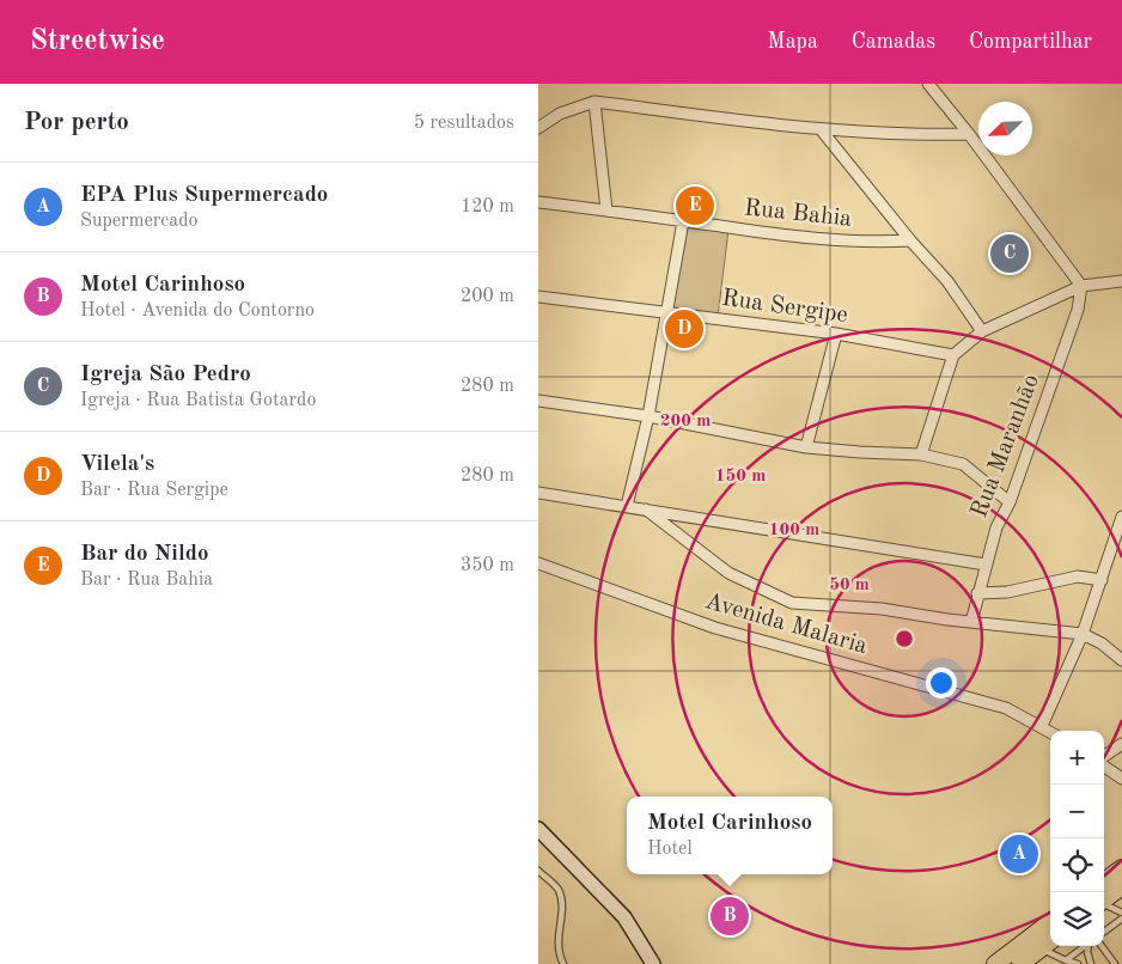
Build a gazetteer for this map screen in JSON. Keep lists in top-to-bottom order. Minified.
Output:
{"streets":{"street":["Rua Bahia","Rua Sergipe","Rua Maranhão","Avenida Malaria"]},"north":"bottom left","page":{"header":"Streetwise","nav":["Mapa","Camadas","Compartilhar"],"heading":["Por perto","5 resultados"],"list":[{"mark":"A","name":"EPA Plus Supermercado","note":"Supermercado","value":"120 m"},{"mark":"B","name":"Motel Carinhoso","note":"Hotel · Avenida do Contorno","value":"200 m"},{"mark":"C","name":"Igreja São Pedro","note":"Igreja · Rua Batista Gotardo","value":"280 m"},{"mark":"D","name":"Vilela's","note":"Bar · Rua Sergipe","value":"280 m"},{"mark":"E","name":"Bar do Nildo","note":"Bar · Rua Bahia","value":"350 m"}],"pins":["E","C","D","A","B"],"map_buttons":["+","−"],"popup":["Motel Carinhoso","Hotel"]},"rings":["200 m","150 m","100 m","50 m"]}
